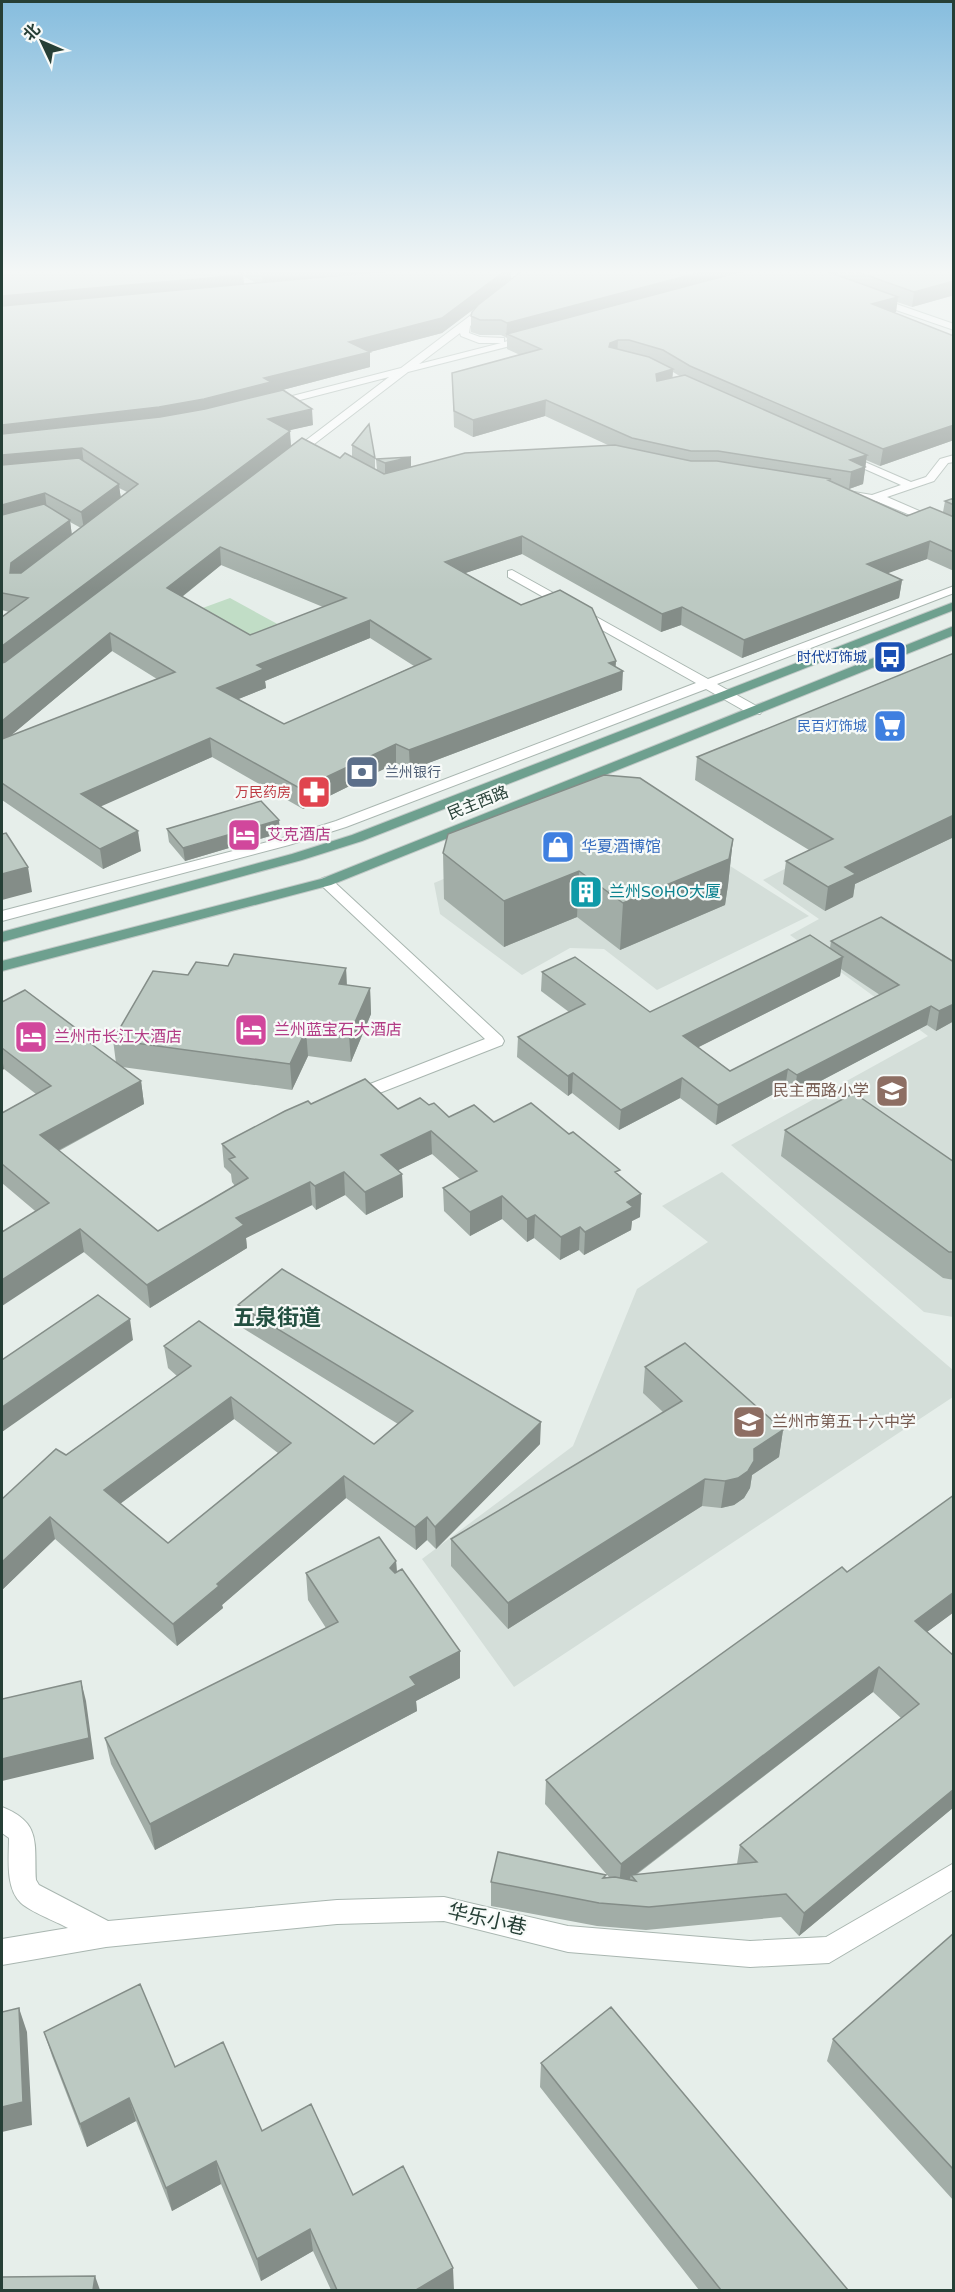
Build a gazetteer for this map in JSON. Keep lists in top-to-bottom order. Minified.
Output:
{"streets":{"main road":["民主西路"],"street":["华乐小巷"]},"districts":["五泉街道"],"places":{"bus stop":["时代灯饰城"],"supermarket":["民百灯饰城"],"bank":["兰州银行"],"pharmacy":["万民药房"],"hotel":["艾克酒店","兰州蓝宝石大酒店","兰州市长江大酒店"],"shop":["华夏酒博馆"],"building":["兰州SOHO大厦"],"school or university":["民主西路小学","兰州市第五十六中学"]},"north":"top left"}
